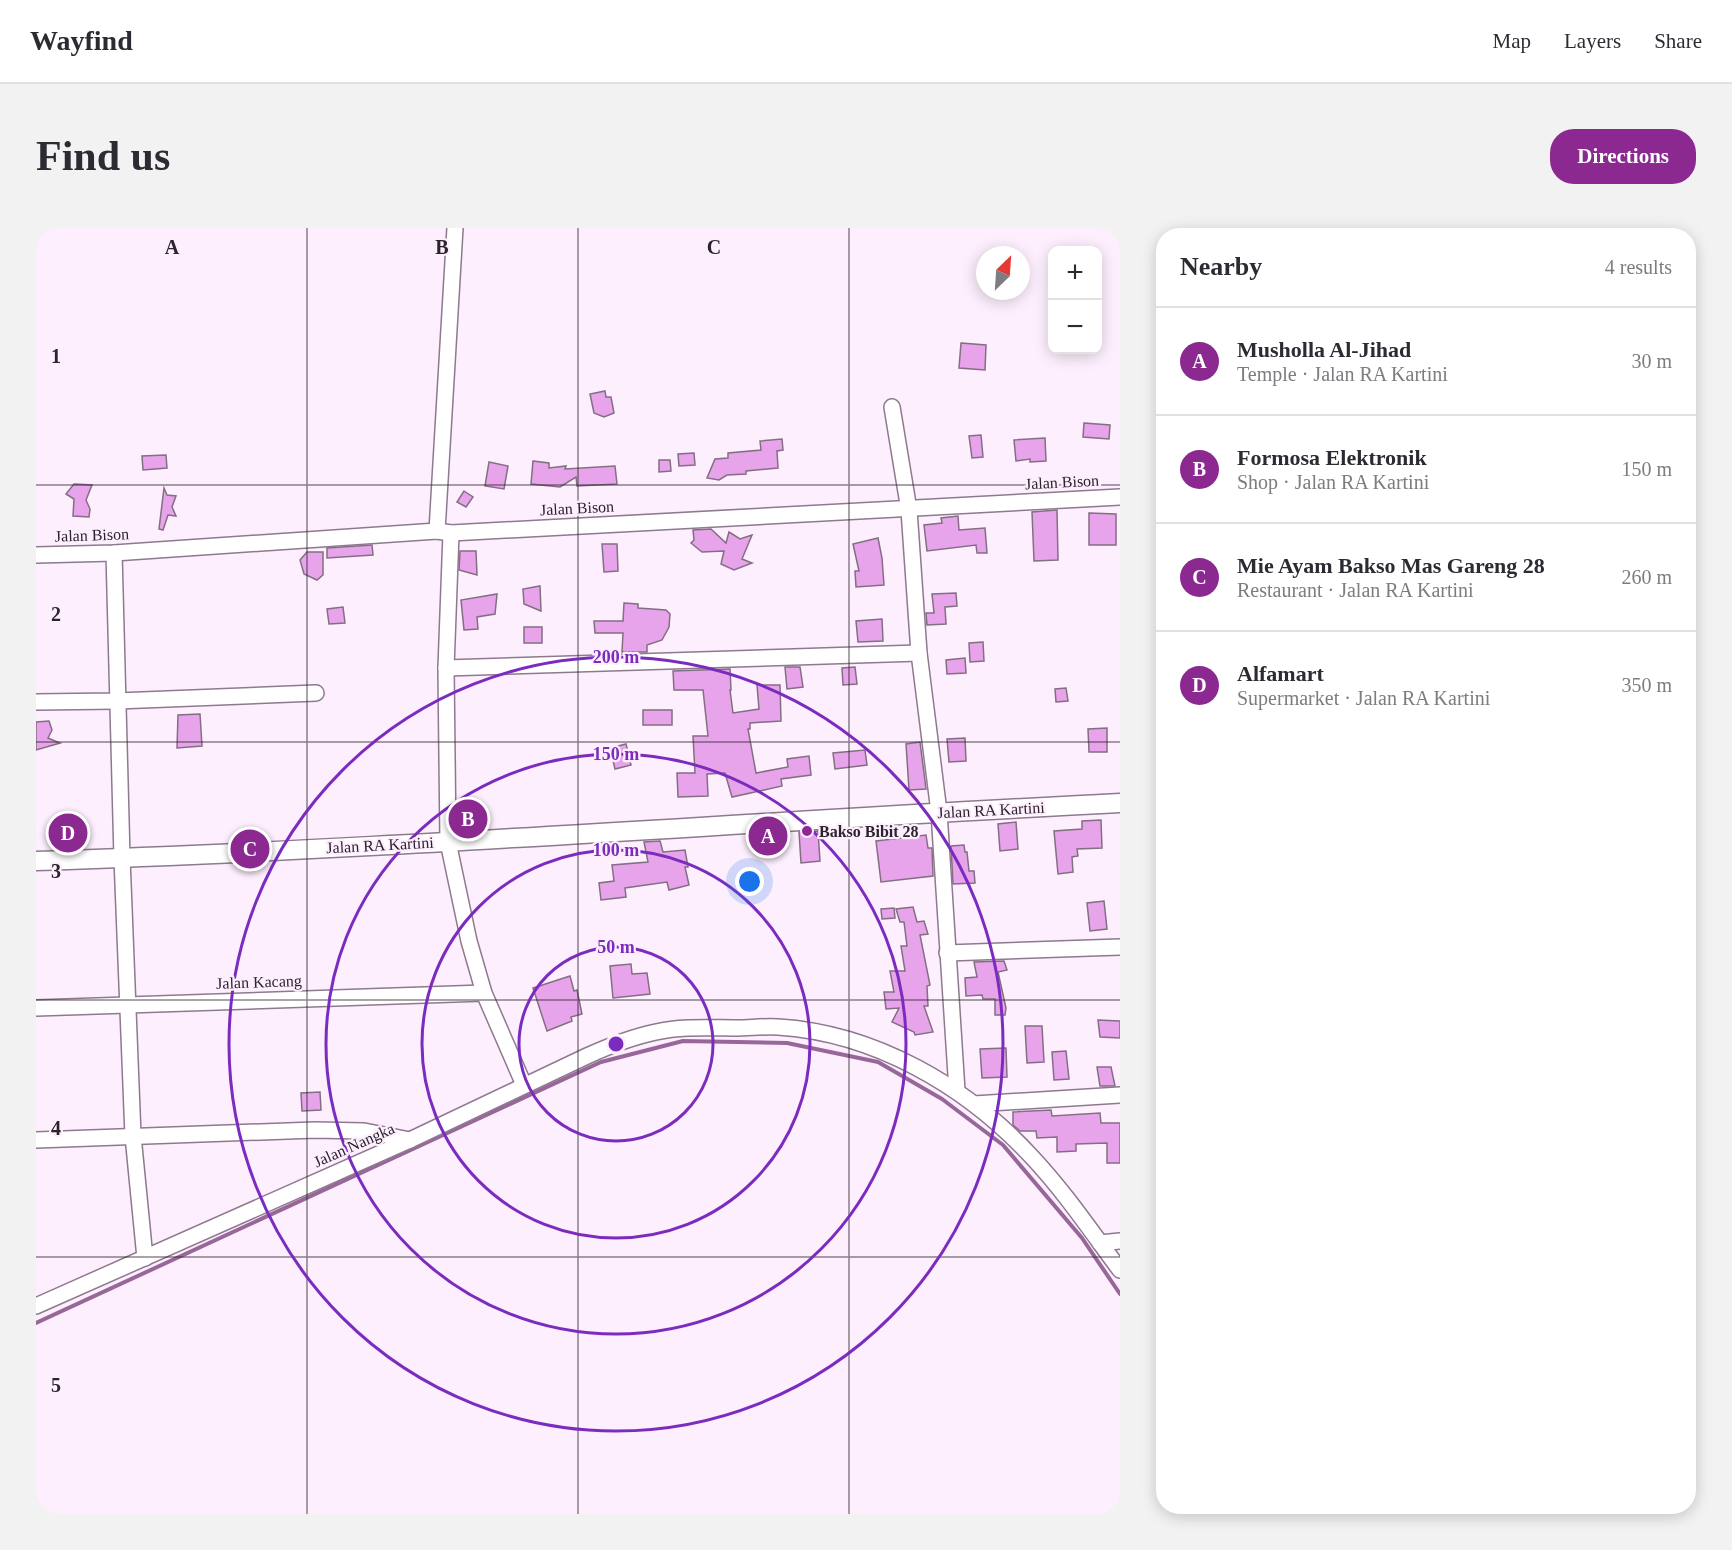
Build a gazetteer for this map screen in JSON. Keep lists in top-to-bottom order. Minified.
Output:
{"streets":{"main road":["Jalan RA Kartini"],"street":["Jalan Bison","Jalan Kacang","Jalan Nangka"]},"places":["Bakso Bibit 28"],"north":"top right","page":{"header":"Wayfind","nav":["Map","Layers","Share"],"buttons":"Directions","title":"Find us","heading":["Nearby","4 results"],"map_buttons":["+","−"],"list":[{"mark":"A","name":"Musholla Al-Jihad","note":"Temple · Jalan RA Kartini","value":"30 m"},{"mark":"B","name":"Formosa Elektronik","note":"Shop · Jalan RA Kartini","value":"150 m"},{"mark":"C","name":"Mie Ayam Bakso Mas Gareng 28","note":"Restaurant · Jalan RA Kartini","value":"260 m"},{"mark":"D","name":"Alfamart","note":"Supermarket · Jalan RA Kartini","value":"350 m"}],"pins":["B","D","A","C"]},"grid":{"columns":["A","B","C"],"rows":["1","2","3","4","5"]},"rings":["200 m","150 m","100 m","50 m"]}
